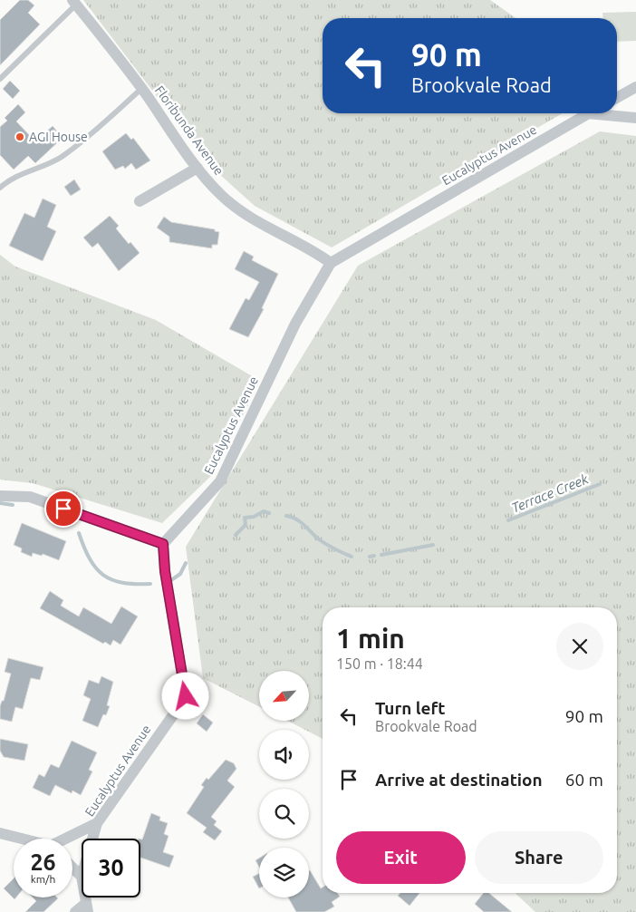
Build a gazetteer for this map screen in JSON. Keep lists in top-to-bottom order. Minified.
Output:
{"streets":{"street":["Floribunda Avenue","Eucalyptus Avenue"]},"crossings":[["Floribunda Avenue","Eucalyptus Avenue"]],"water":["Terrace Creek"],"places":["AGI House"],"north":"bottom left","page":{"turn":["90 m","Brookvale Road"],"heading":["1 min","150 m · 18:44"],"list":[{"name":"Turn left","note":"Brookvale Road","value":"90 m"},{"name":"Arrive at destination","value":"60 m"}],"buttons":["Exit","Share"],"speed":"26 km/h","limit":"30"}}
